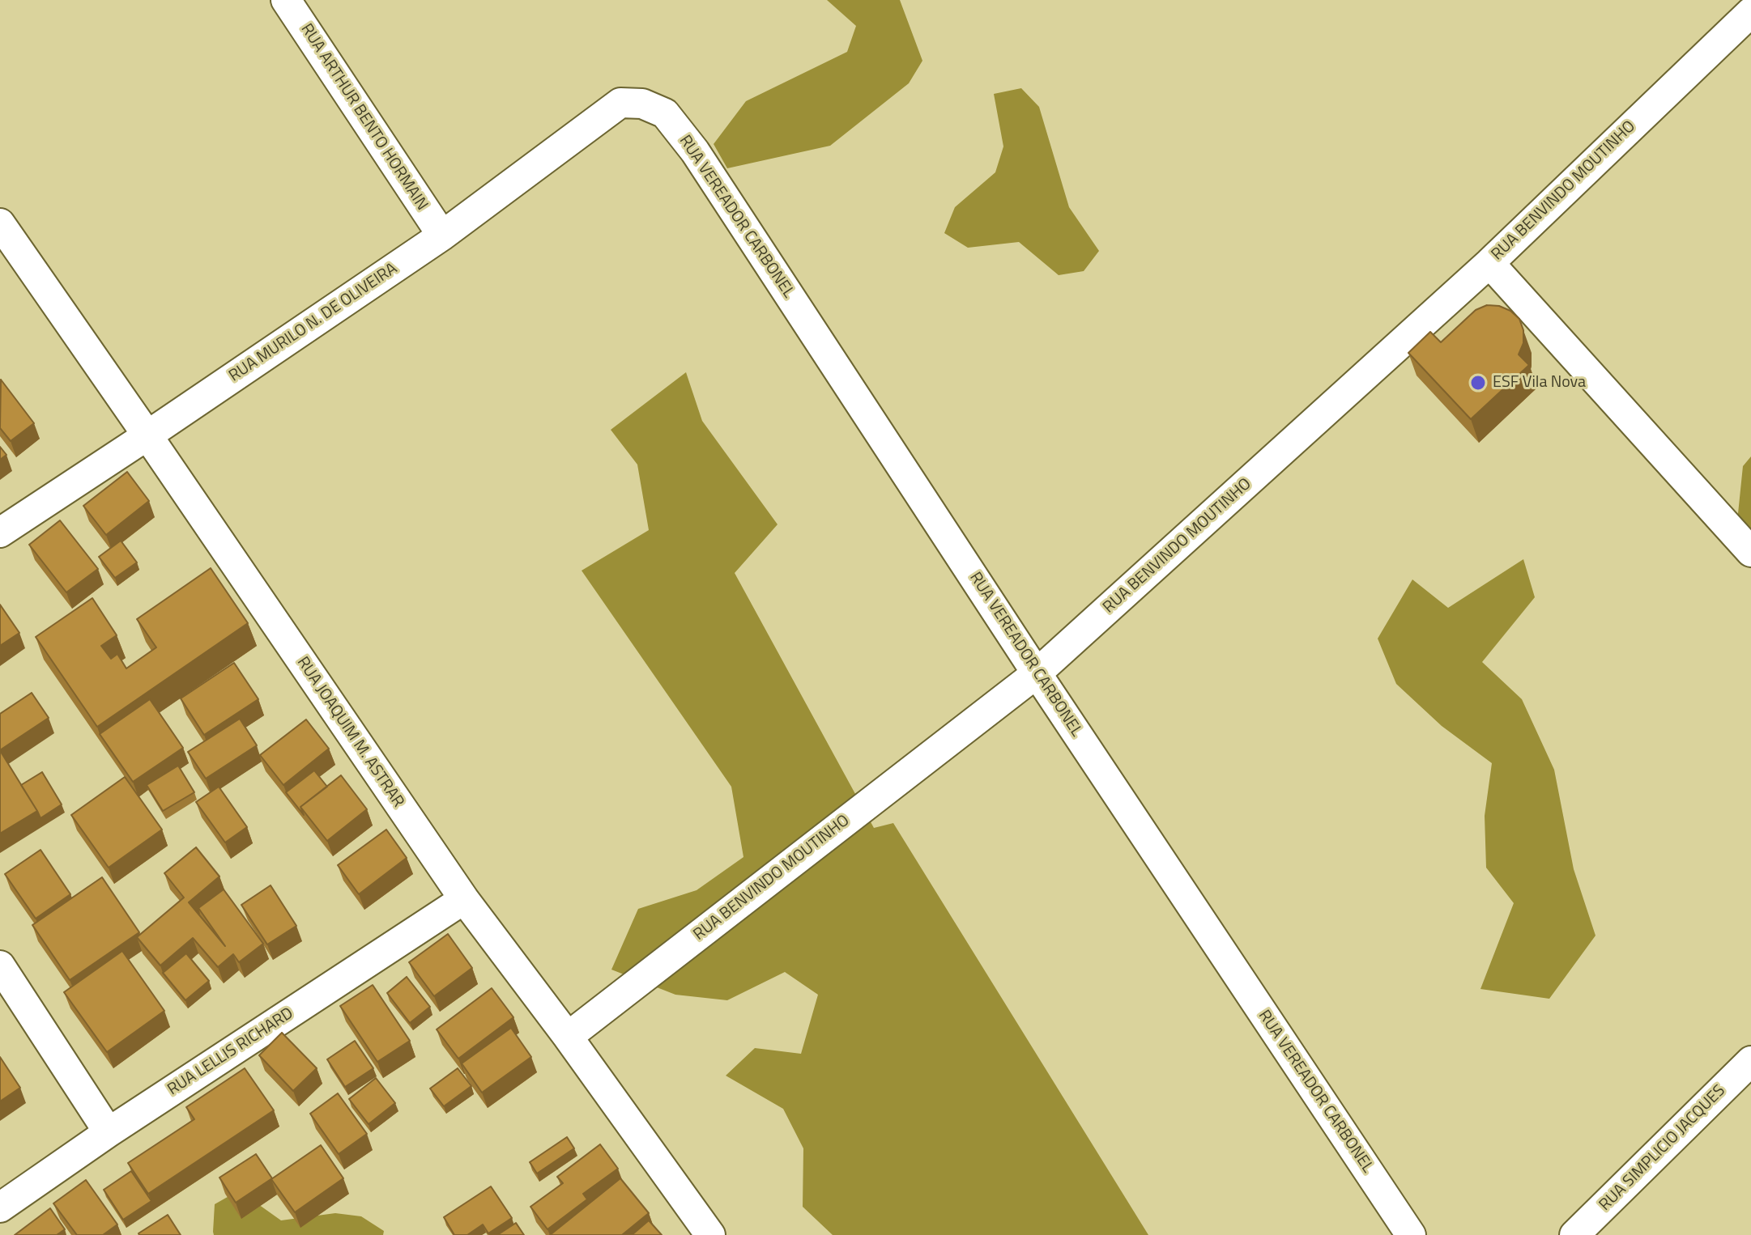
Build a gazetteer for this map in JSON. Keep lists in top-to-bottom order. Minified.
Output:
{"streets":{"street":["RUA ARTHUR BENTO HORMAIN","RUA BENVINDO MOUTINHO","RUA VEREADOR CARBONEL","RUA MURILO N. DE OLIVEIRA","RUA JOAQUIM M. ASTRAR","RUA LELLIS RICHARD","RUA SIMPLICIO JACQUES"]},"crossings":[["RUA ARTHUR BENTO HORMAIN","RUA MURILO N. DE OLIVEIRA"],["RUA BENVINDO MOUTINHO","RUA VEREADOR CARBONEL"],["RUA BENVINDO MOUTINHO","RUA JOAQUIM M. ASTRAR"],["RUA VEREADOR CARBONEL","RUA MURILO N. DE OLIVEIRA"],["RUA MURILO N. DE OLIVEIRA","RUA JOAQUIM M. ASTRAR"],["RUA JOAQUIM M. ASTRAR","RUA LELLIS RICHARD"]],"places":["ESF Vila Nova"]}
